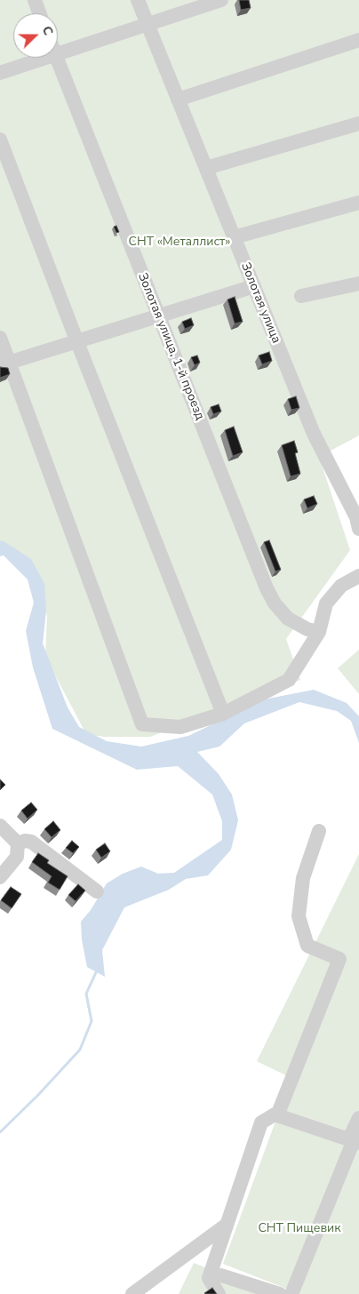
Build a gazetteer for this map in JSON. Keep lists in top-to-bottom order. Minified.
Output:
{"streets":{"street":["Золотая улица","Золотая улица, 1-й проезд"]},"parks":["СНТ «Металлист»","СНТ Пищевик"],"north":"right"}
